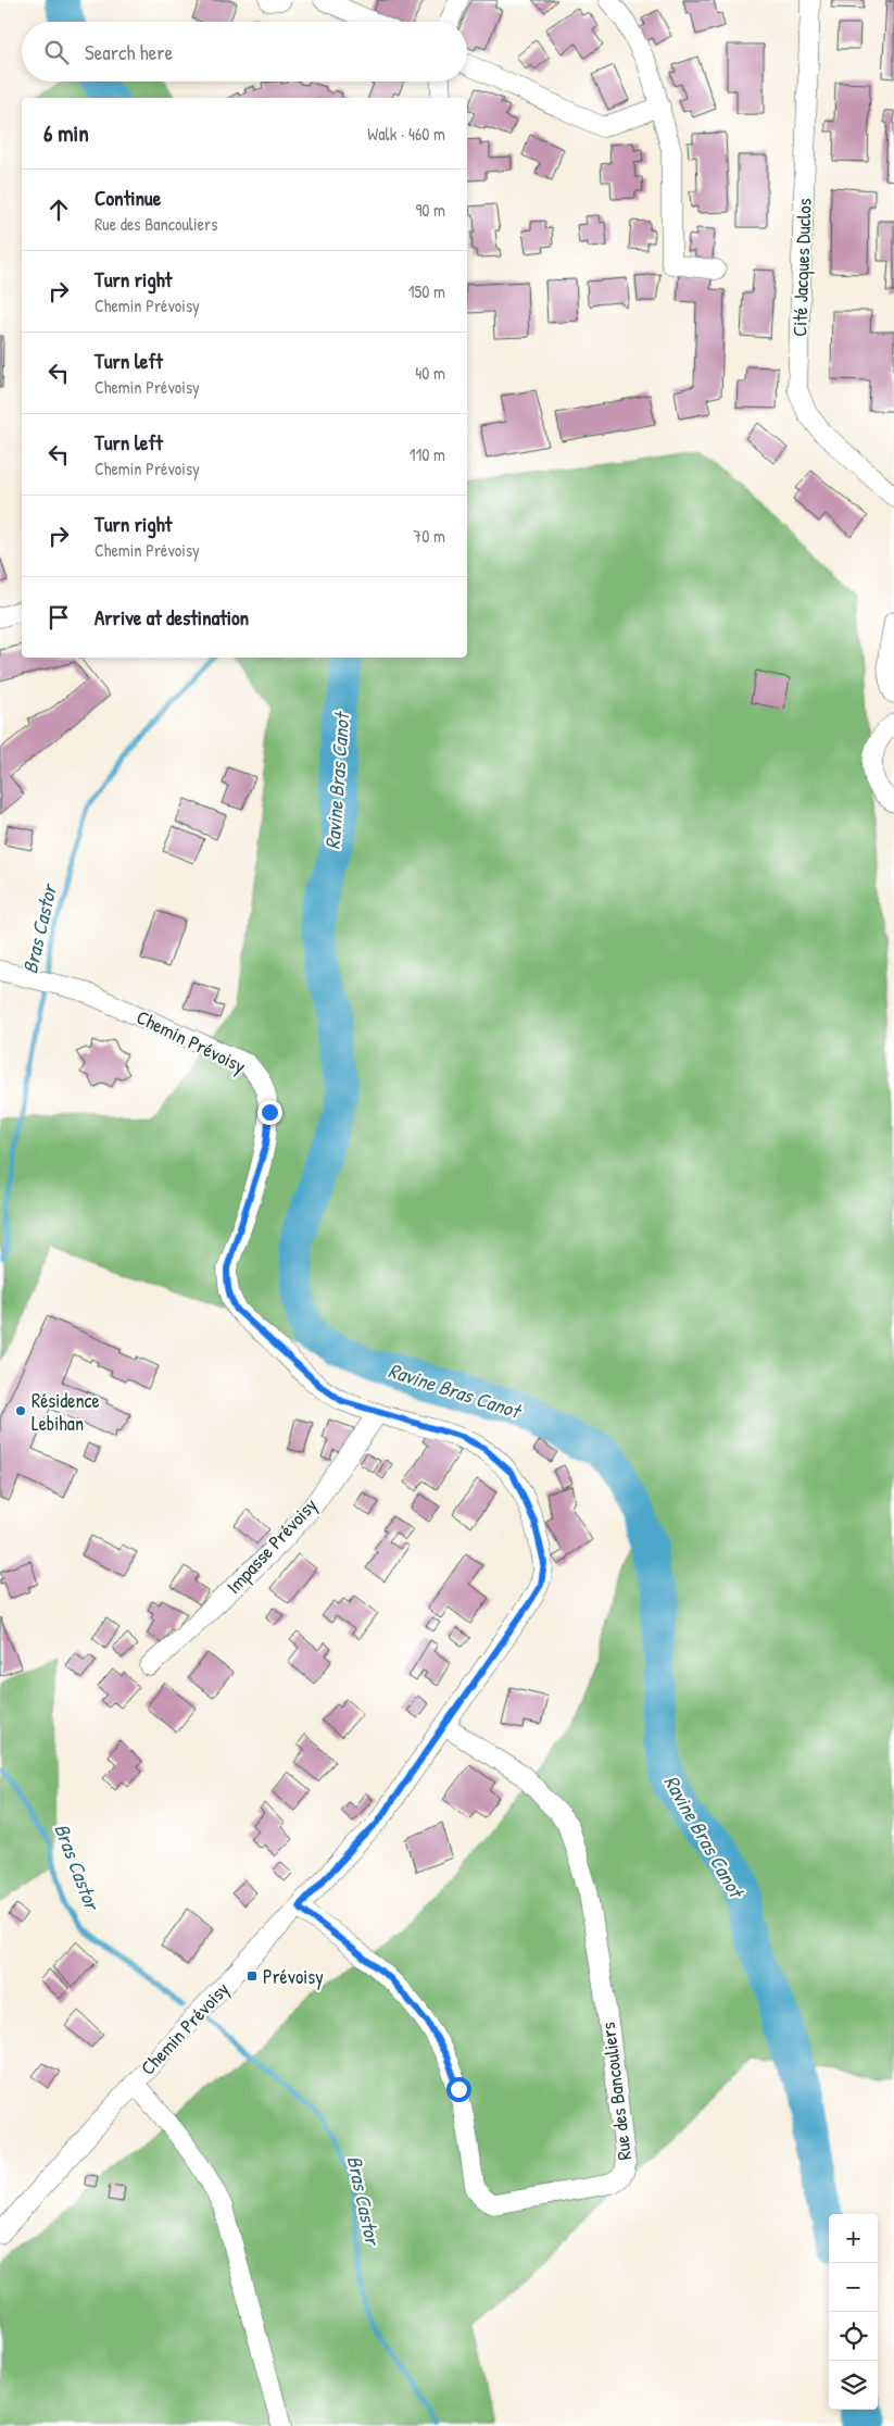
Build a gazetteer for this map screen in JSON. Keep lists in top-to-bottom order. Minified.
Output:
{"streets":{"street":["Cité Jacques Duclos","Chemin Prévoisy","Impasse Prévoisy","Rue des Bancouliers"]},"crossings":[["Chemin Prévoisy","Impasse Prévoisy"],["Chemin Prévoisy","Rue des Bancouliers"]],"water":["Ravine Bras Canot","Bras Castor"],"places":{"other":["Résidence Lebihan"],"transit":["Prévoisy"]},"page":{"search":"Search here","heading":["6 min","Walk · 460 m"],"list":[["Continue","Rue des Bancouliers","90 m"],["Turn right","Chemin Prévoisy","150 m"],["Turn left","Chemin Prévoisy","40 m"],["Turn left","Chemin Prévoisy","110 m"],["Turn right","Chemin Prévoisy","70 m"],"Arrive at destination"],"map_buttons":["+","−"]}}
